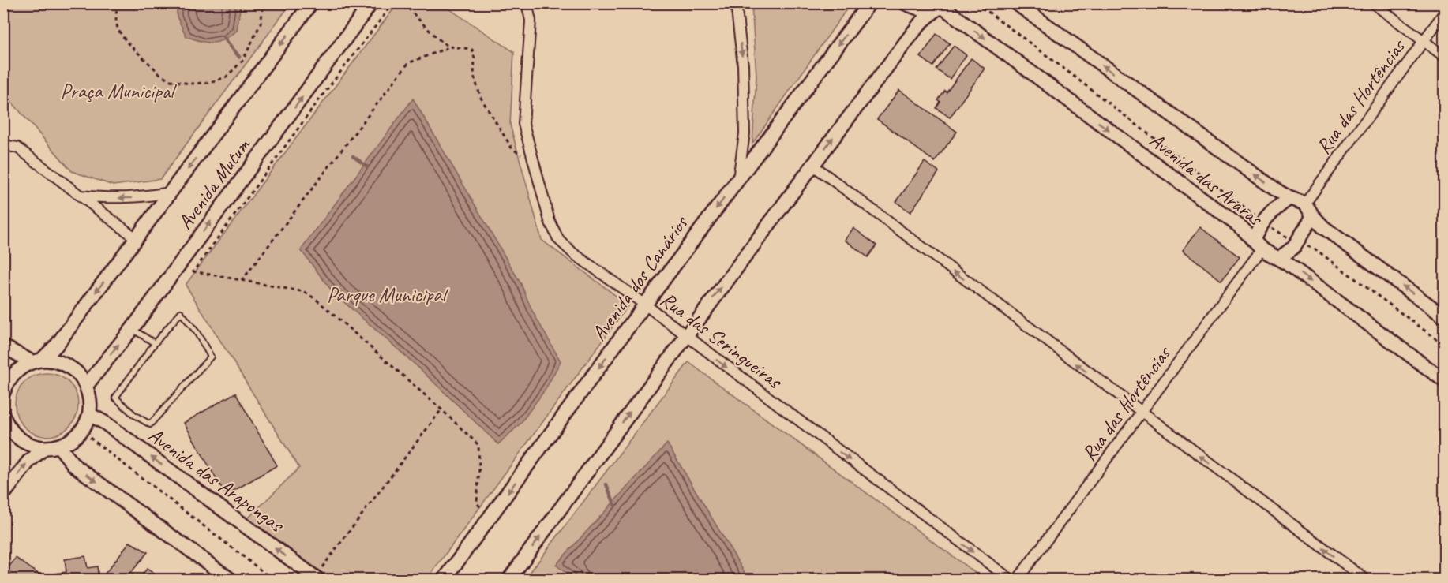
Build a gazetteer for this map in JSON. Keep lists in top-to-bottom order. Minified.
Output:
{"streets":{"street":["Rua das Hortências","Avenida das Araras","Avenida Mutum","Avenida dos Canários","Rua das Seringueiras","Avenida das Arapongas"]},"crossings":[["Rua das Hortências","Avenida das Araras"],["Avenida dos Canários","Rua das Seringueiras"]],"one_way":["Rua das Seringueiras"],"parks":["Praça Municipal","Parque Municipal"]}
